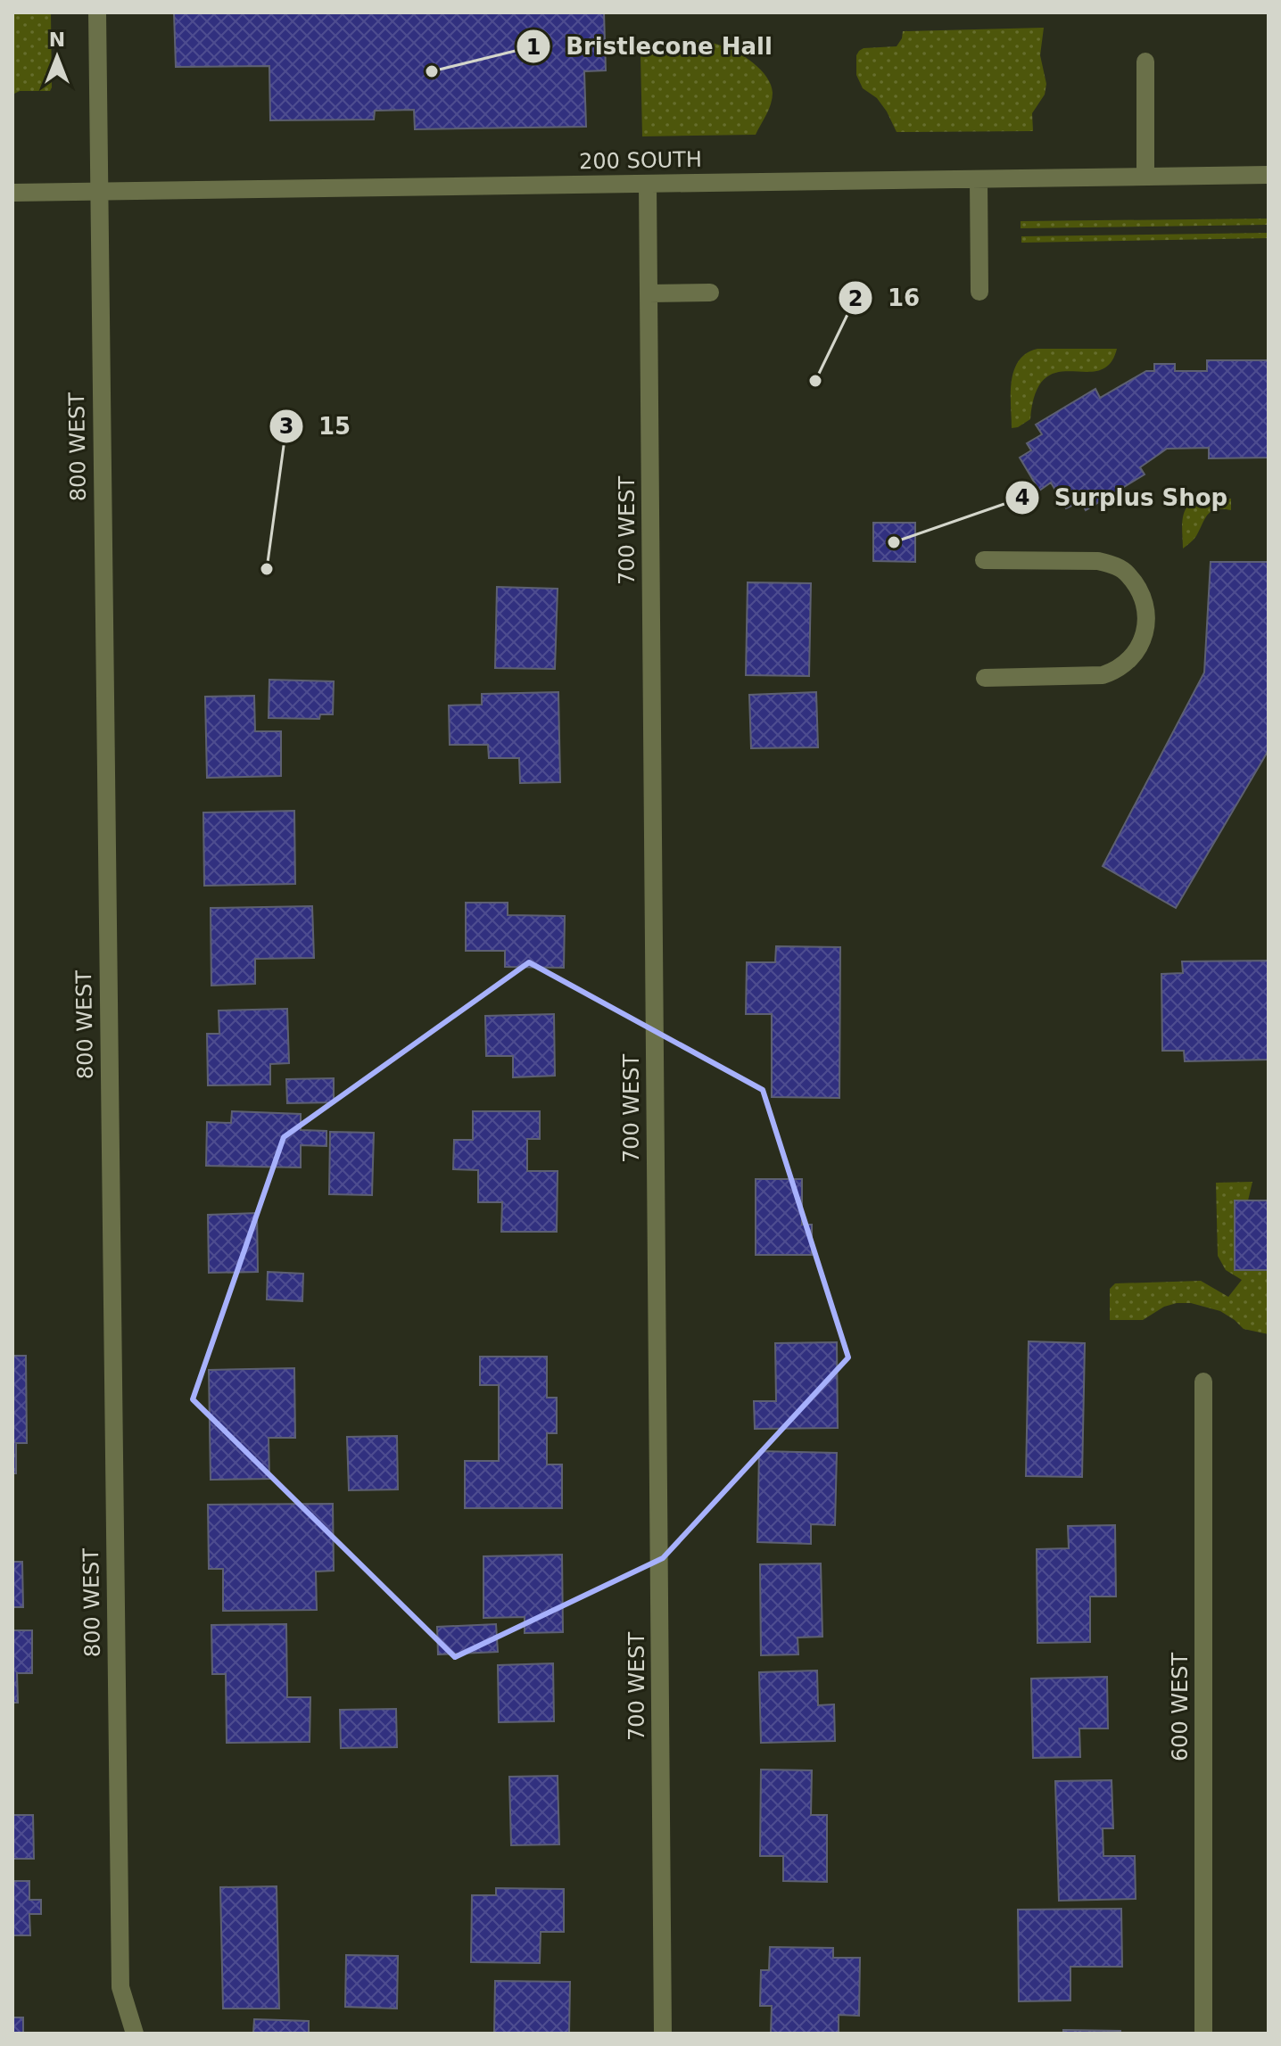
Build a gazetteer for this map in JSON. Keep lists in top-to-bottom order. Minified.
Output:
{"streets":{"street":["200 SOUTH","800 WEST","700 WEST","600 WEST"]},"crossings":[["200 SOUTH","800 WEST"],["200 SOUTH","700 WEST"]],"places":["Bristlecone Hall","16","Surplus Shop","15"],"north":"top"}
